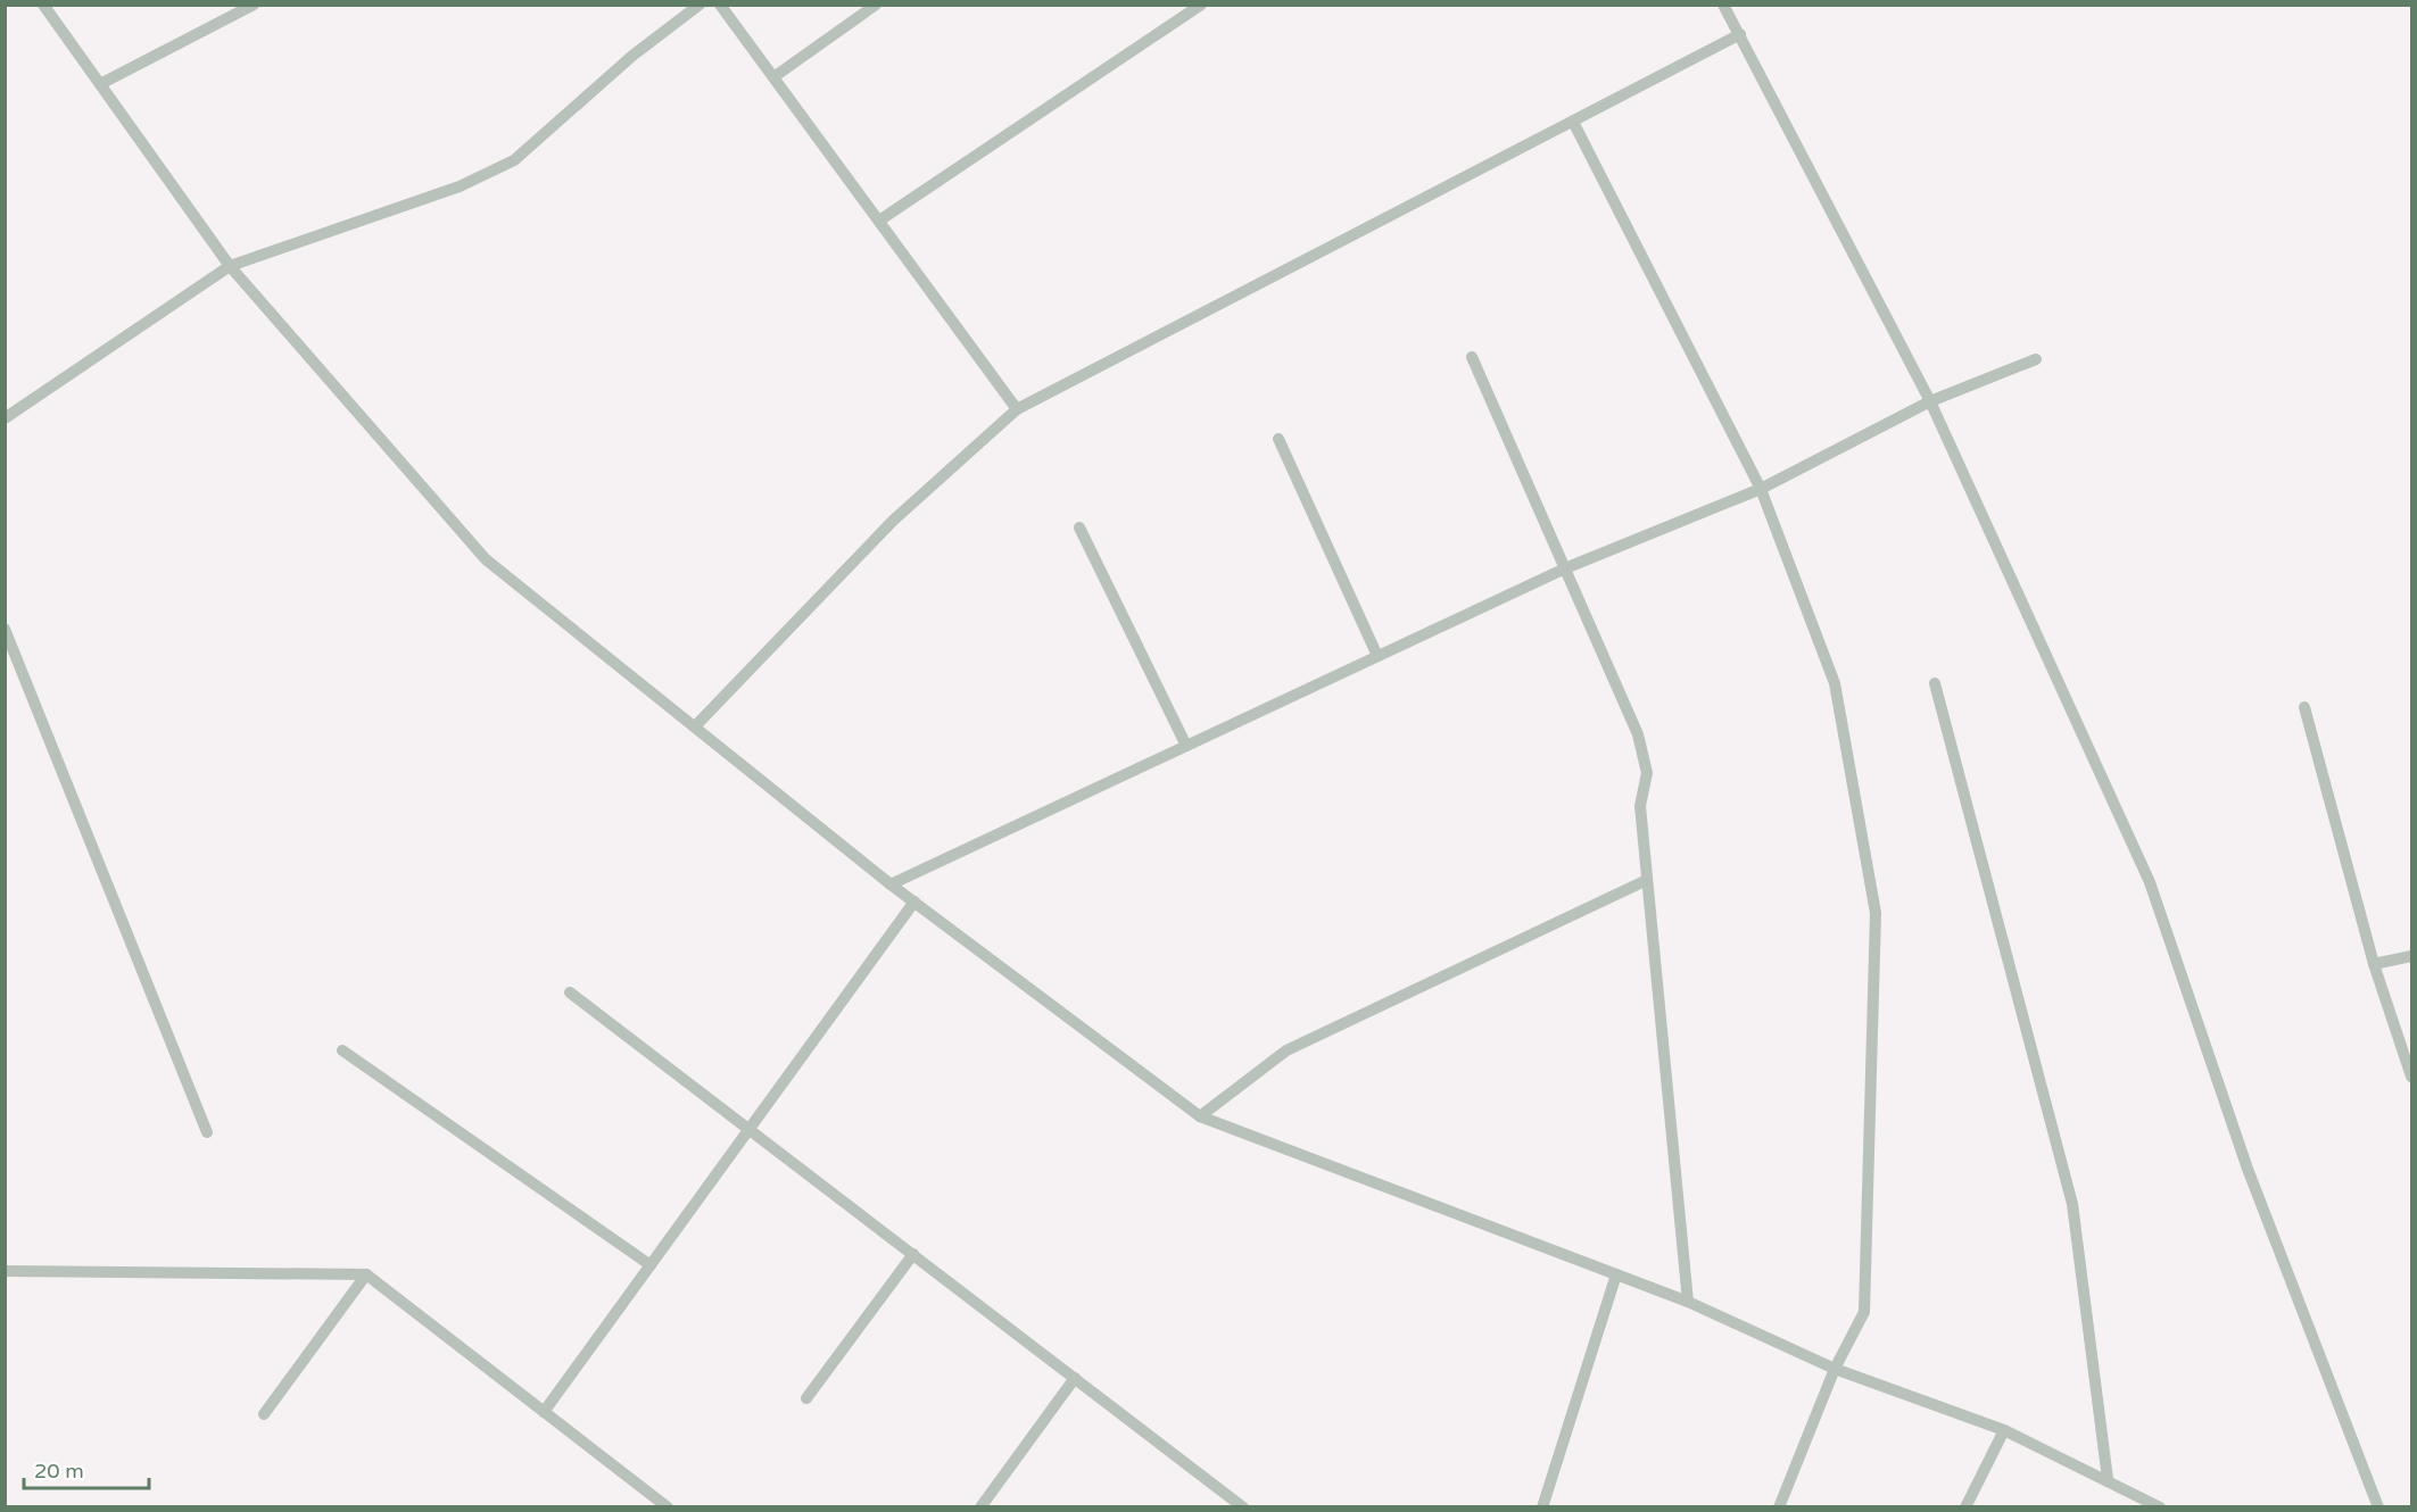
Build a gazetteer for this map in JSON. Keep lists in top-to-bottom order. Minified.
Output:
{"scale_bar":"20 m"}
